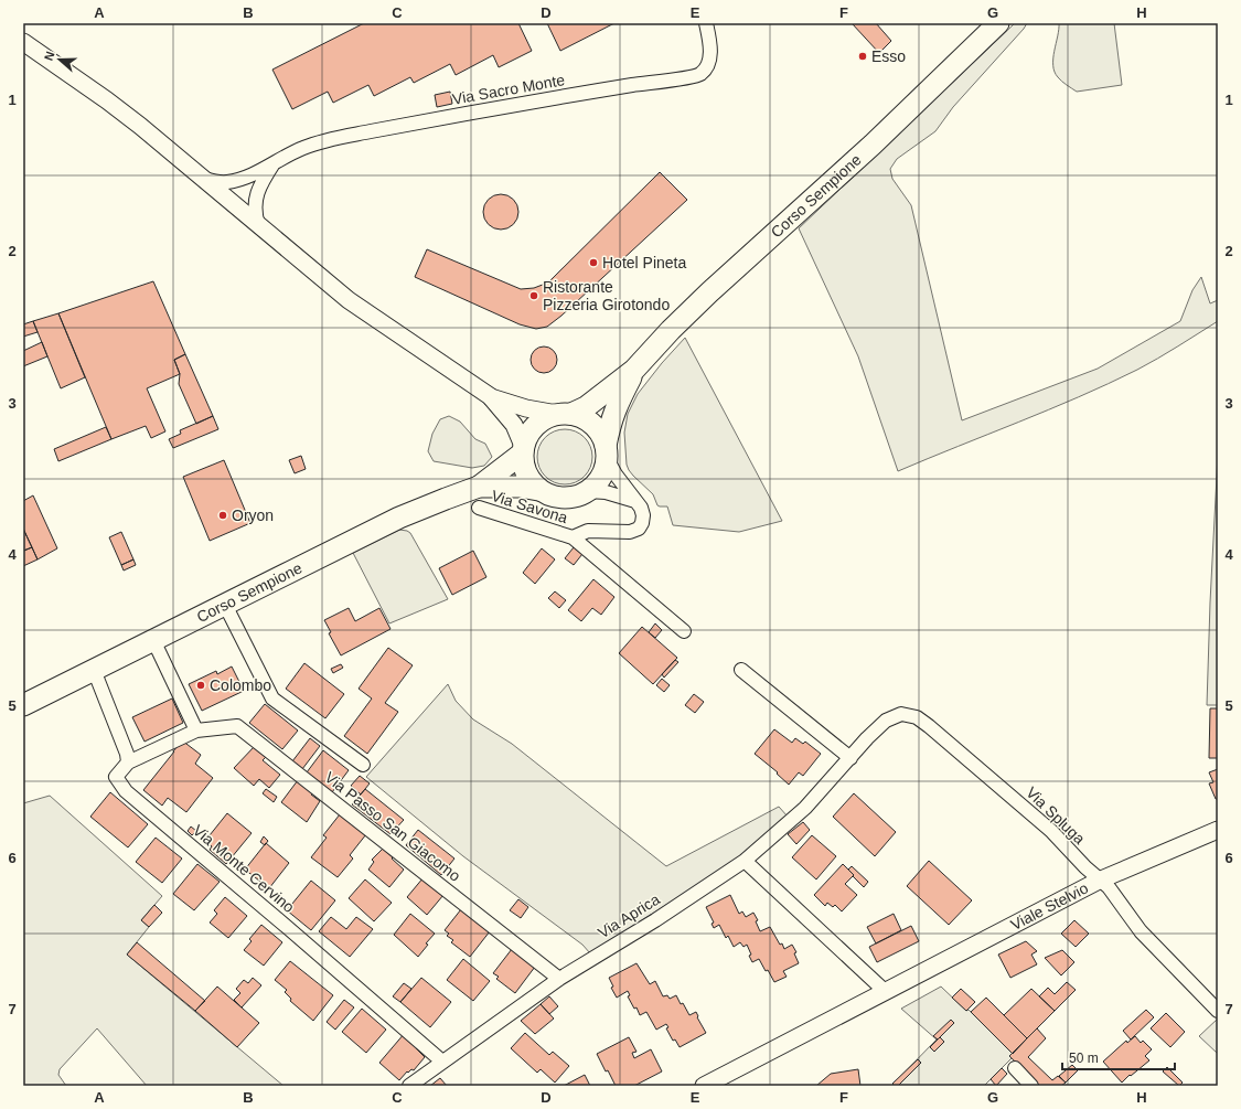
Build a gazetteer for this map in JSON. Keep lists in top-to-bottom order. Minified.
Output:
{"streets":{"main road":["Corso Sempione"],"street":["Via Sacro Monte","Via Savona","Via Spluga","Via Passo San Giacomo","Via Monte Cervino","Viale Stelvio","Via Aprica"]},"crossings":[["Via Spluga","Viale Stelvio"],["Via Spluga","Via Aprica"],["Via Passo San Giacomo","Via Monte Cervino"],["Via Passo San Giacomo","Via Aprica"],["Via Monte Cervino","Via Aprica"]],"places":["Esso","Hotel Pineta","Ristorante Pizzeria Girotondo","Oryon","Colombo"],"scale_bar":"50 m","north":"left","grid":{"columns":["A","B","C","D","E","F","G","H"],"rows":["1","2","3","4","5","6","7"]}}
